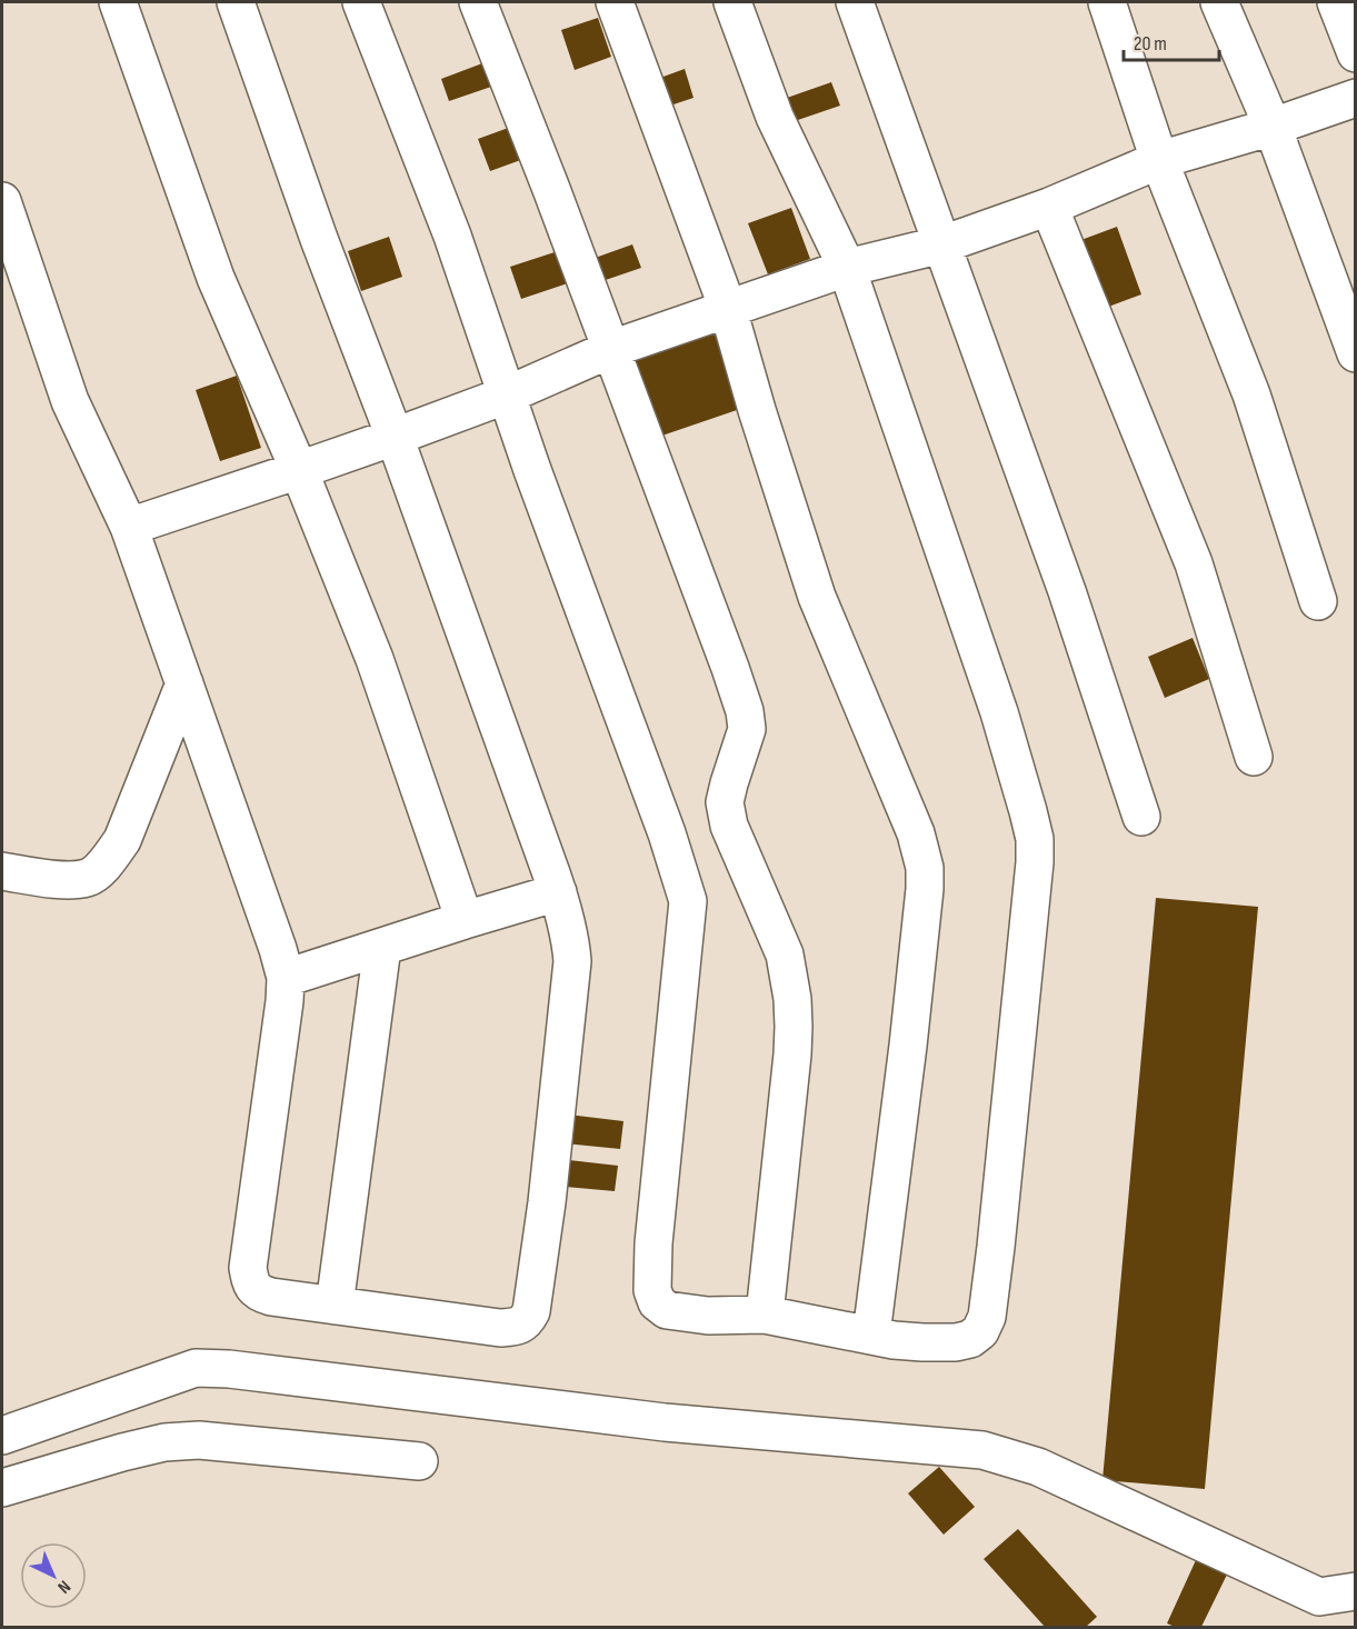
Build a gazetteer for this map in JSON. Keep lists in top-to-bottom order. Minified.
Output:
{"scale_bar":"20 m","north":"bottom right"}
